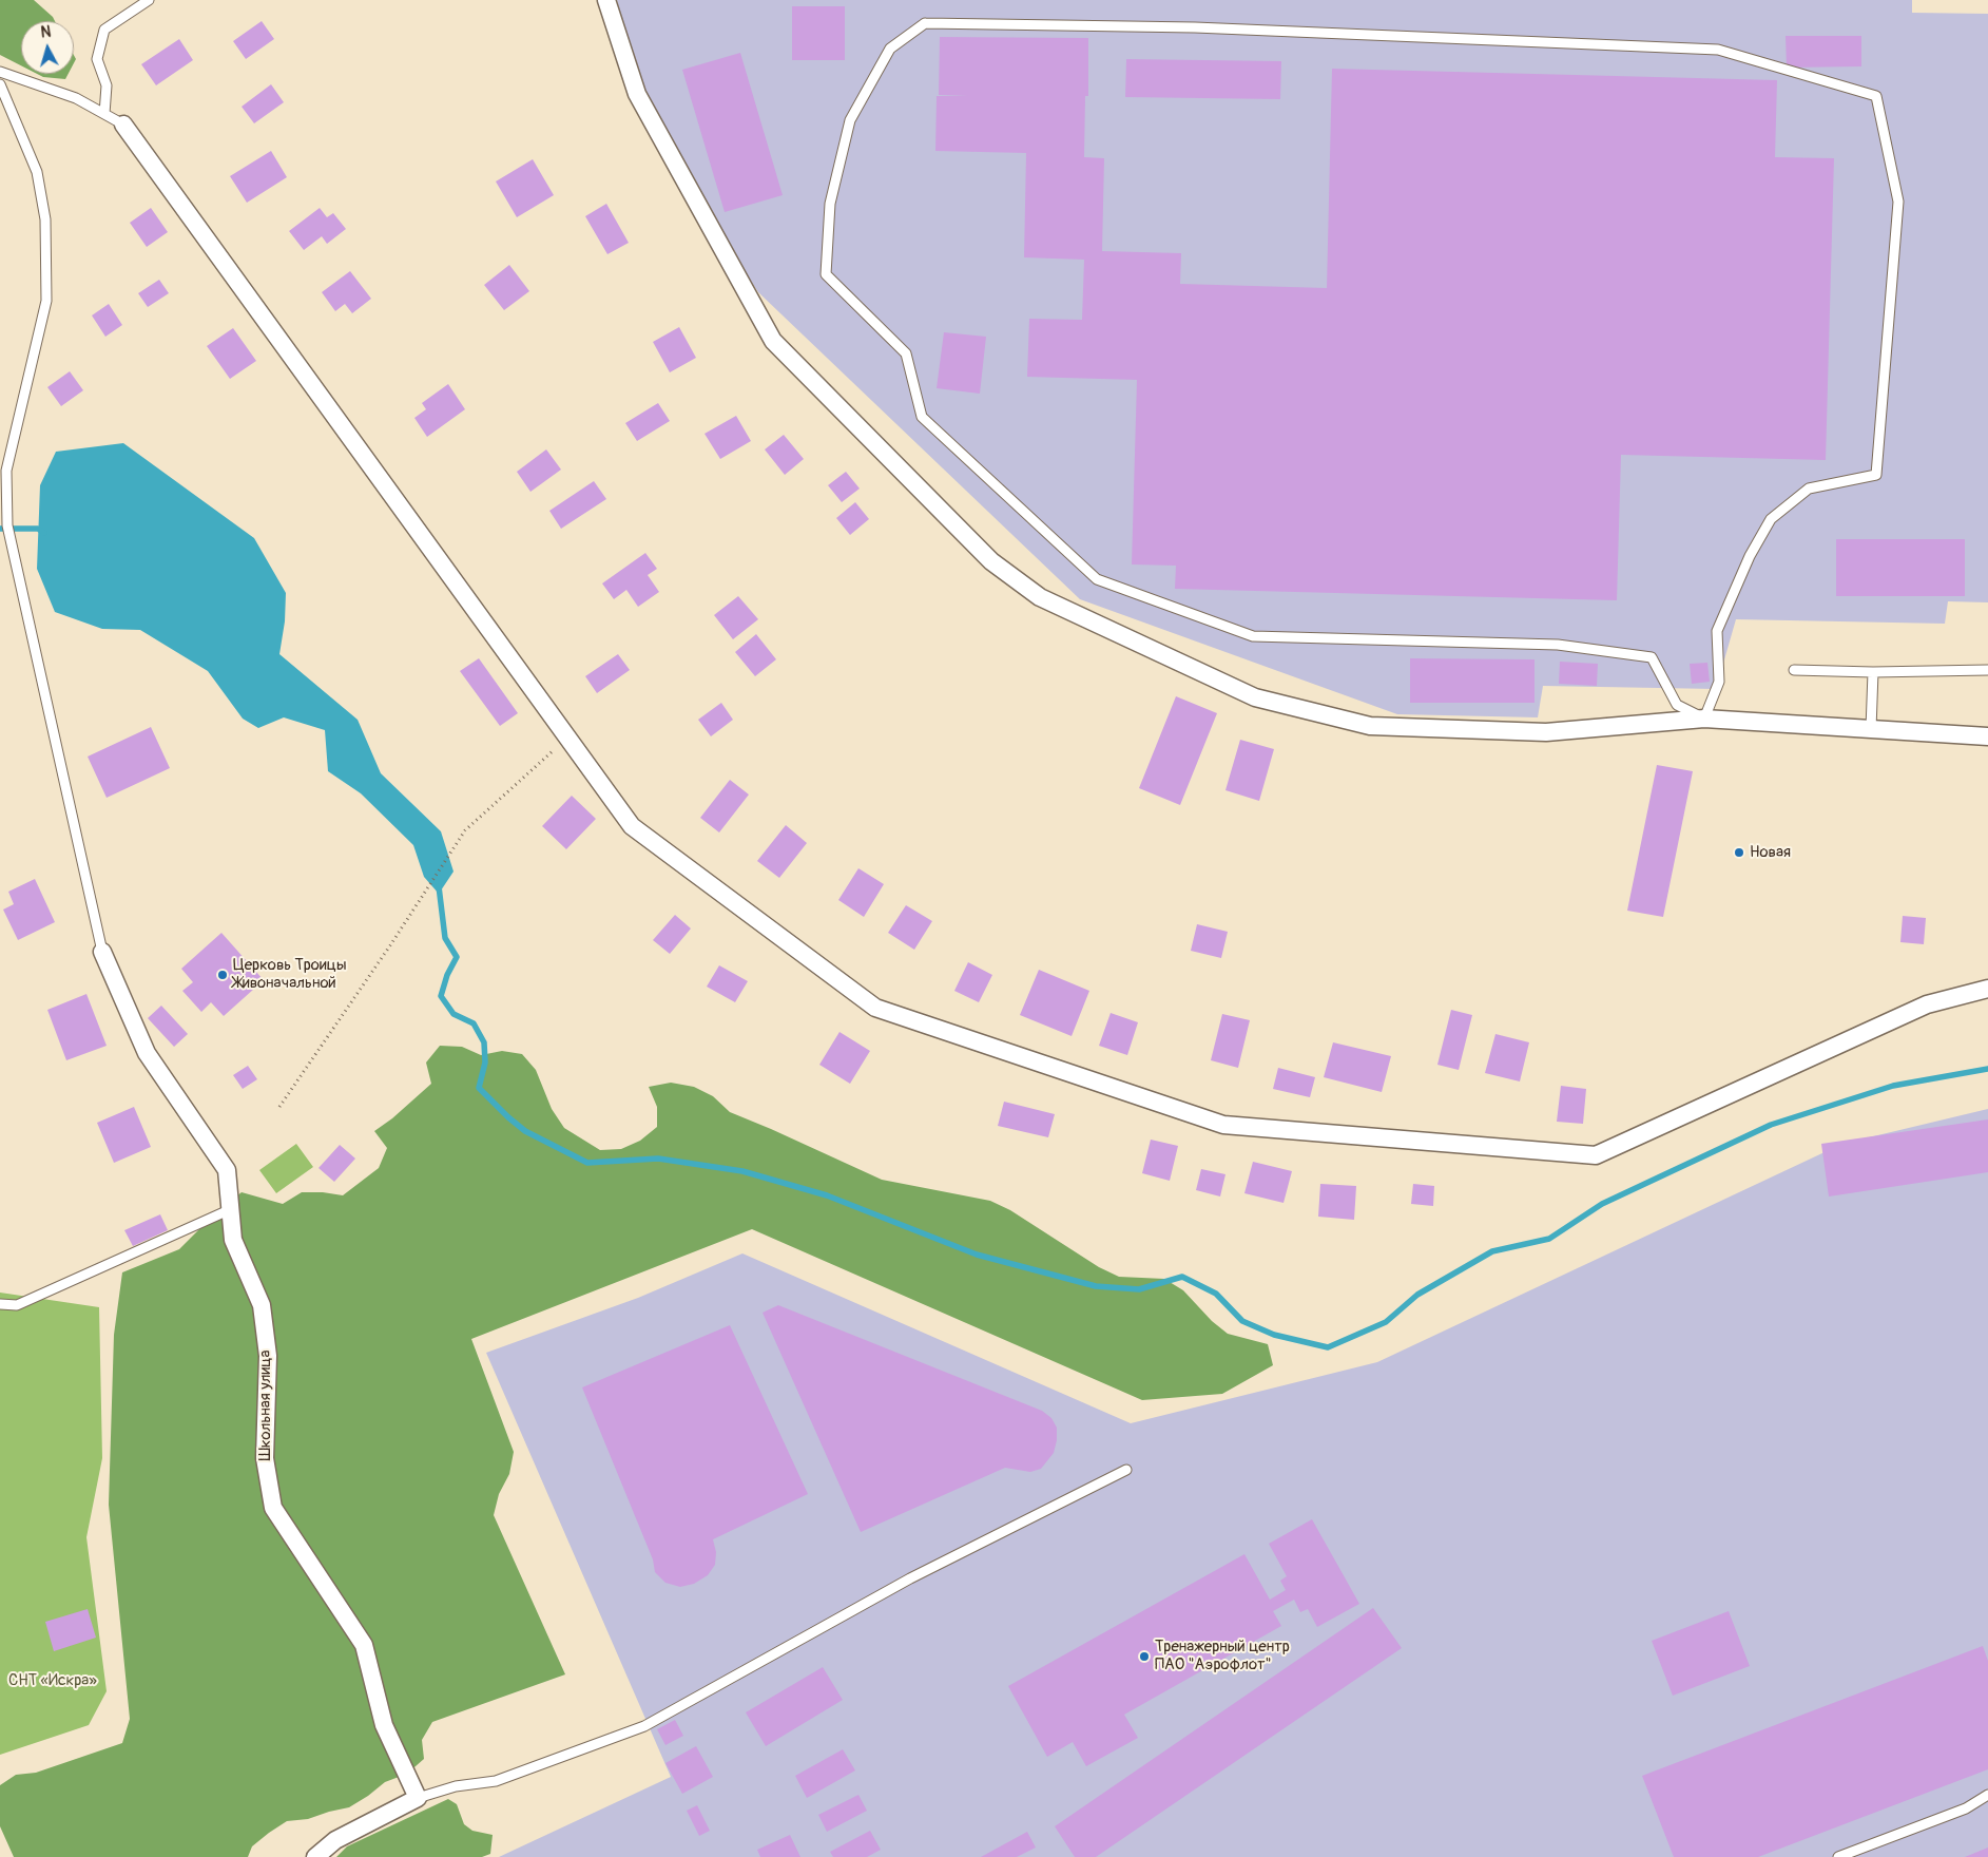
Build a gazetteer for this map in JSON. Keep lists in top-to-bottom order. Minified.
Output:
{"streets":{"street":["Школьная улица"]},"parks":["СНТ «Искра»"],"places":["Новая","Церковь Троицы Живоначальной","Тренажерный центр ПАО \"Аэрофлот\""],"north":"top"}
